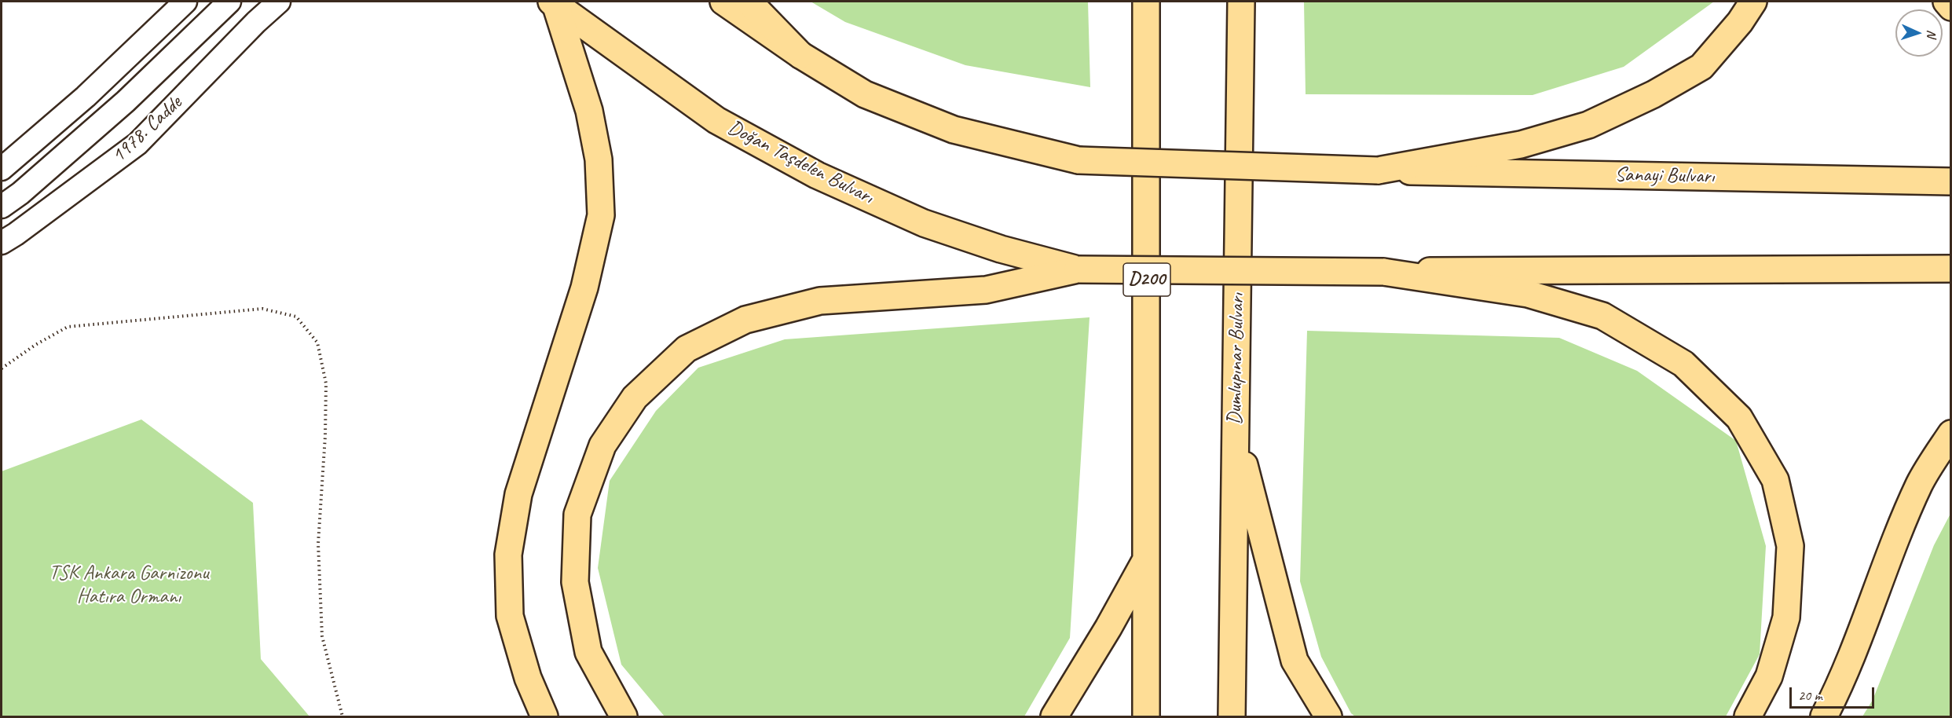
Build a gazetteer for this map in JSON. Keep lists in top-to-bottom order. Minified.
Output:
{"streets":{"main road":["Doğan Taşdelen Bulvarı","Sanayi Bulvarı","D200","Dumlupınar Bulvarı"],"street":["1978. Cadde"]},"parks":["TSK Ankara Garnizonu Hatıra Ormanı"],"scale_bar":"20 m","north":"right"}
